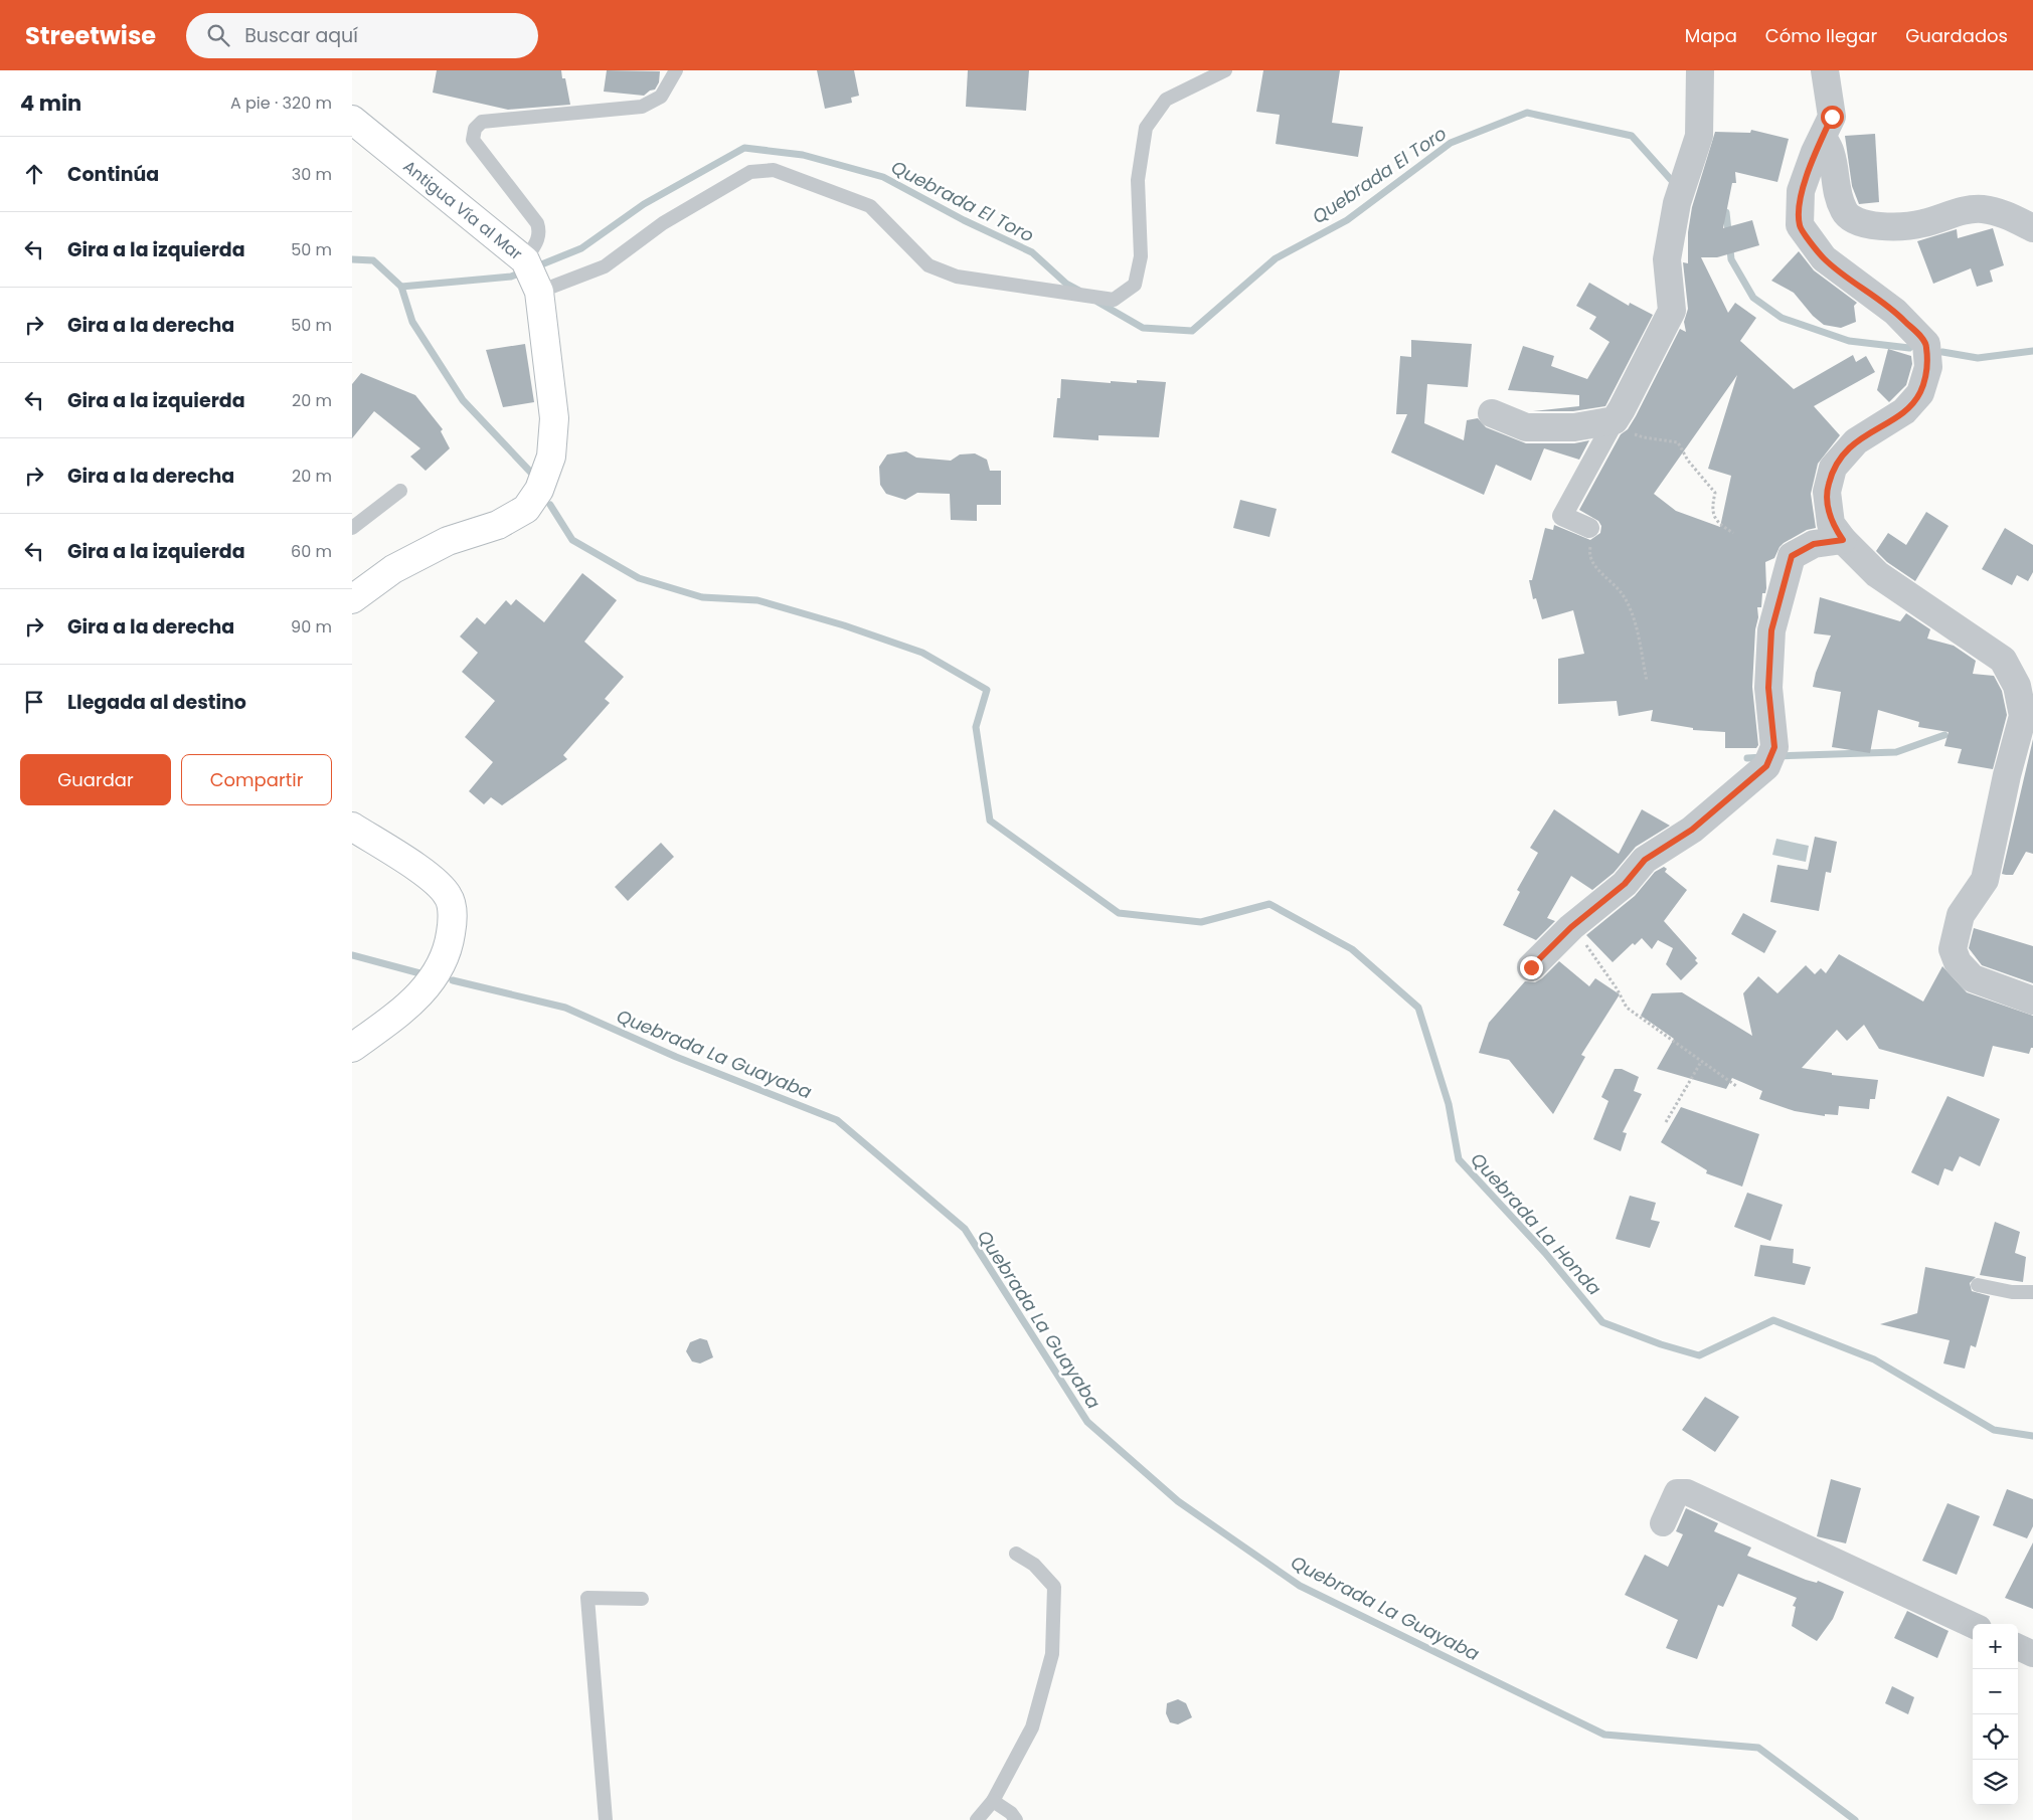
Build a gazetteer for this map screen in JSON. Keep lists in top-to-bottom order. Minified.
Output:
{"streets":{"main road":["Antigua Vía al Mar"]},"water":["Quebrada El Toro","Quebrada La Guayaba","Quebrada La Honda"],"page":{"header":"Streetwise","search":"Buscar aquí","nav":["Mapa","Cómo llegar","Guardados"],"heading":["4 min","A pie · 320 m"],"list":[["Continúa","30 m"],["Gira a la izquierda","50 m"],["Gira a la derecha","50 m"],["Gira a la izquierda","20 m"],["Gira a la derecha","20 m"],["Gira a la izquierda","60 m"],["Gira a la derecha","90 m"],"Llegada al destino"],"buttons":["Guardar","Compartir"],"map_buttons":["+","−"]}}
